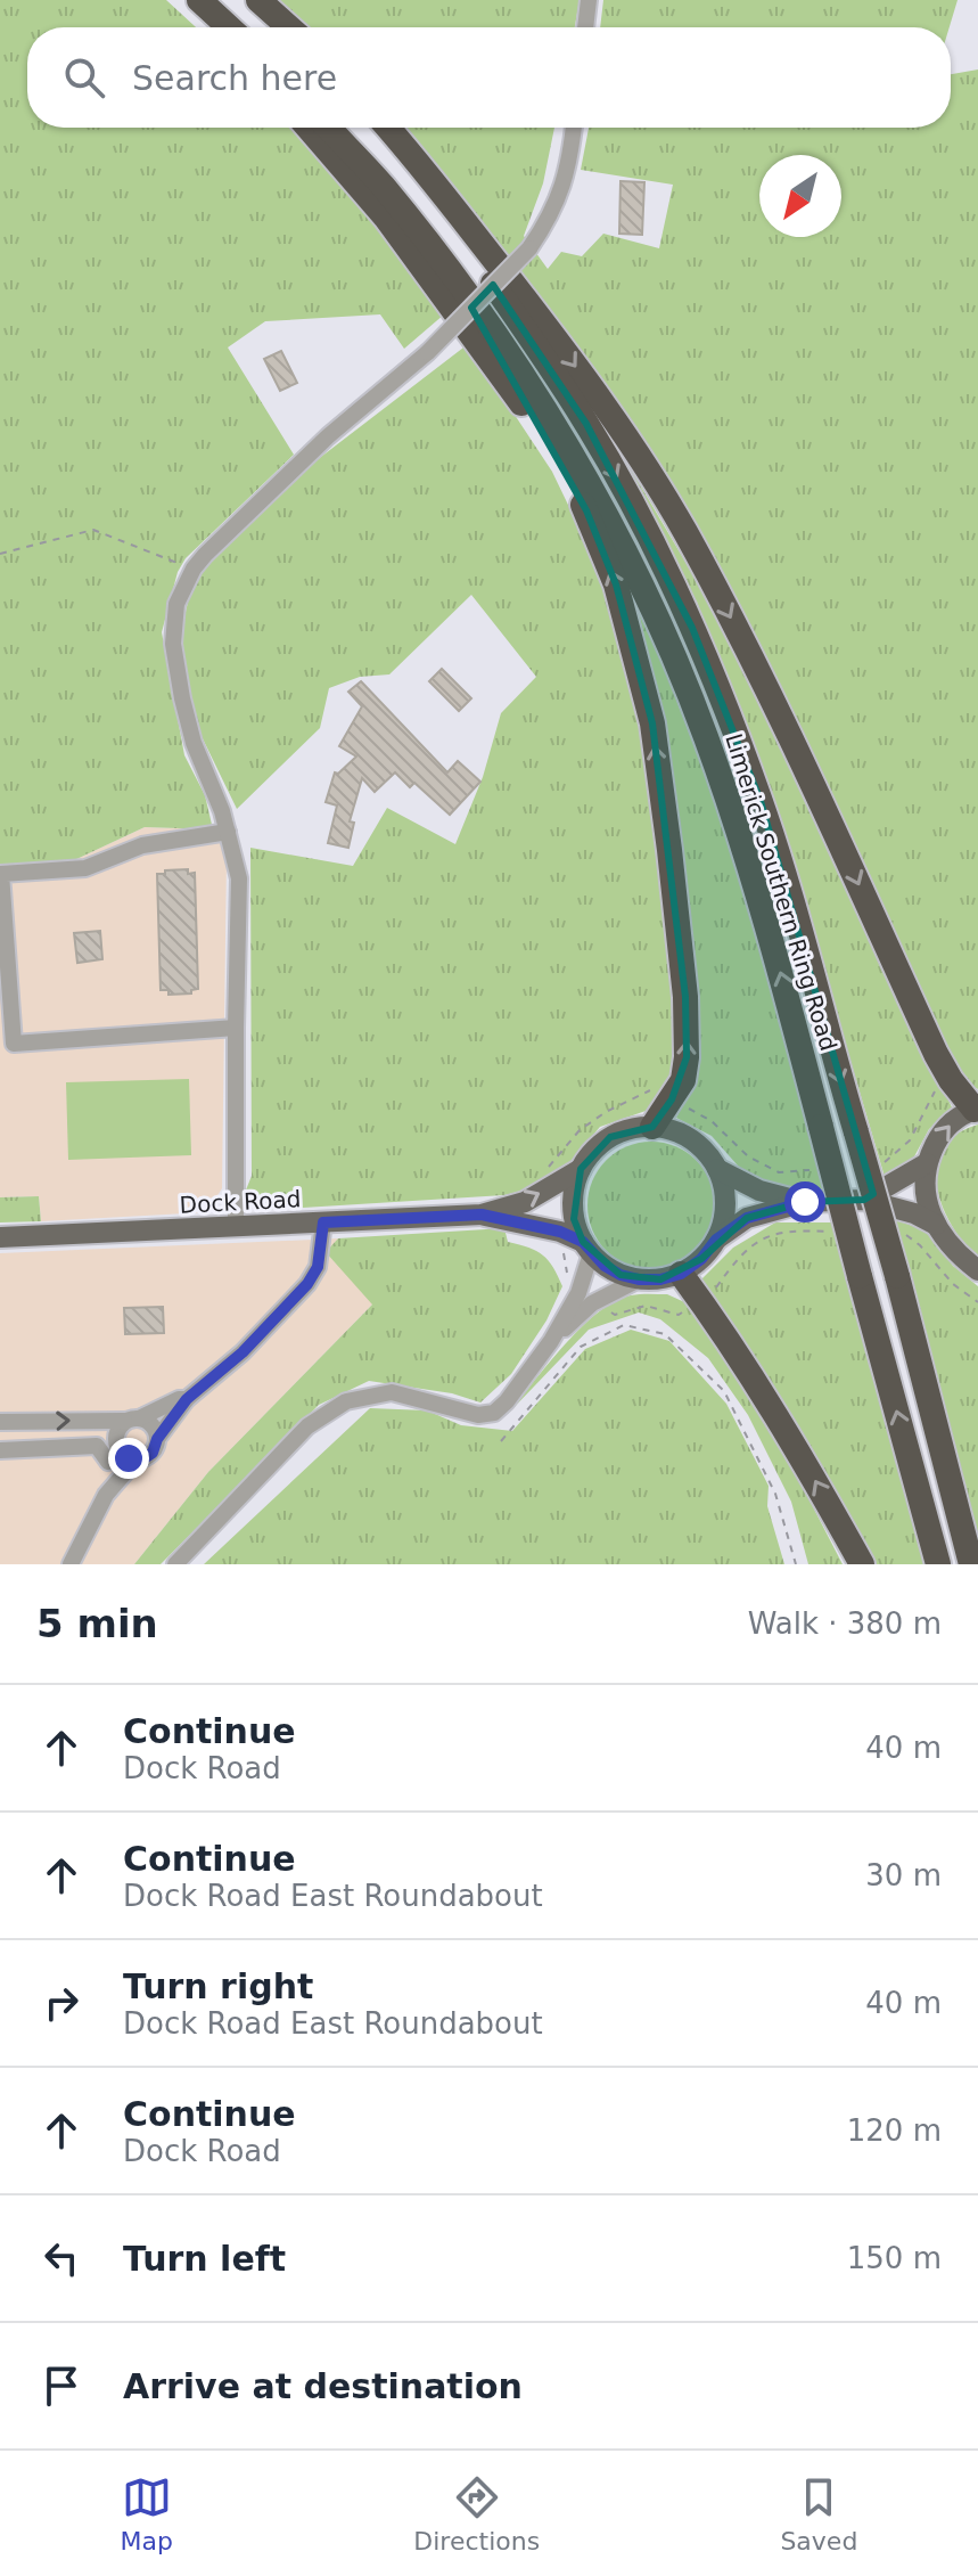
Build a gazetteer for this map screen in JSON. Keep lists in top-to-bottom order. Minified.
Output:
{"streets":{"highway":["Limerick Southern Ring Road"],"main road":["Dock Road"]},"north":"bottom left","page":{"search":"Search here","heading":["5 min","Walk · 380 m"],"list":[["Continue","Dock Road","40 m"],["Continue","Dock Road East Roundabout","30 m"],["Turn right","Dock Road East Roundabout","40 m"],["Continue","Dock Road","120 m"],["Turn left","150 m"],"Arrive at destination"],"nav":["Map","Directions","Saved"]}}
